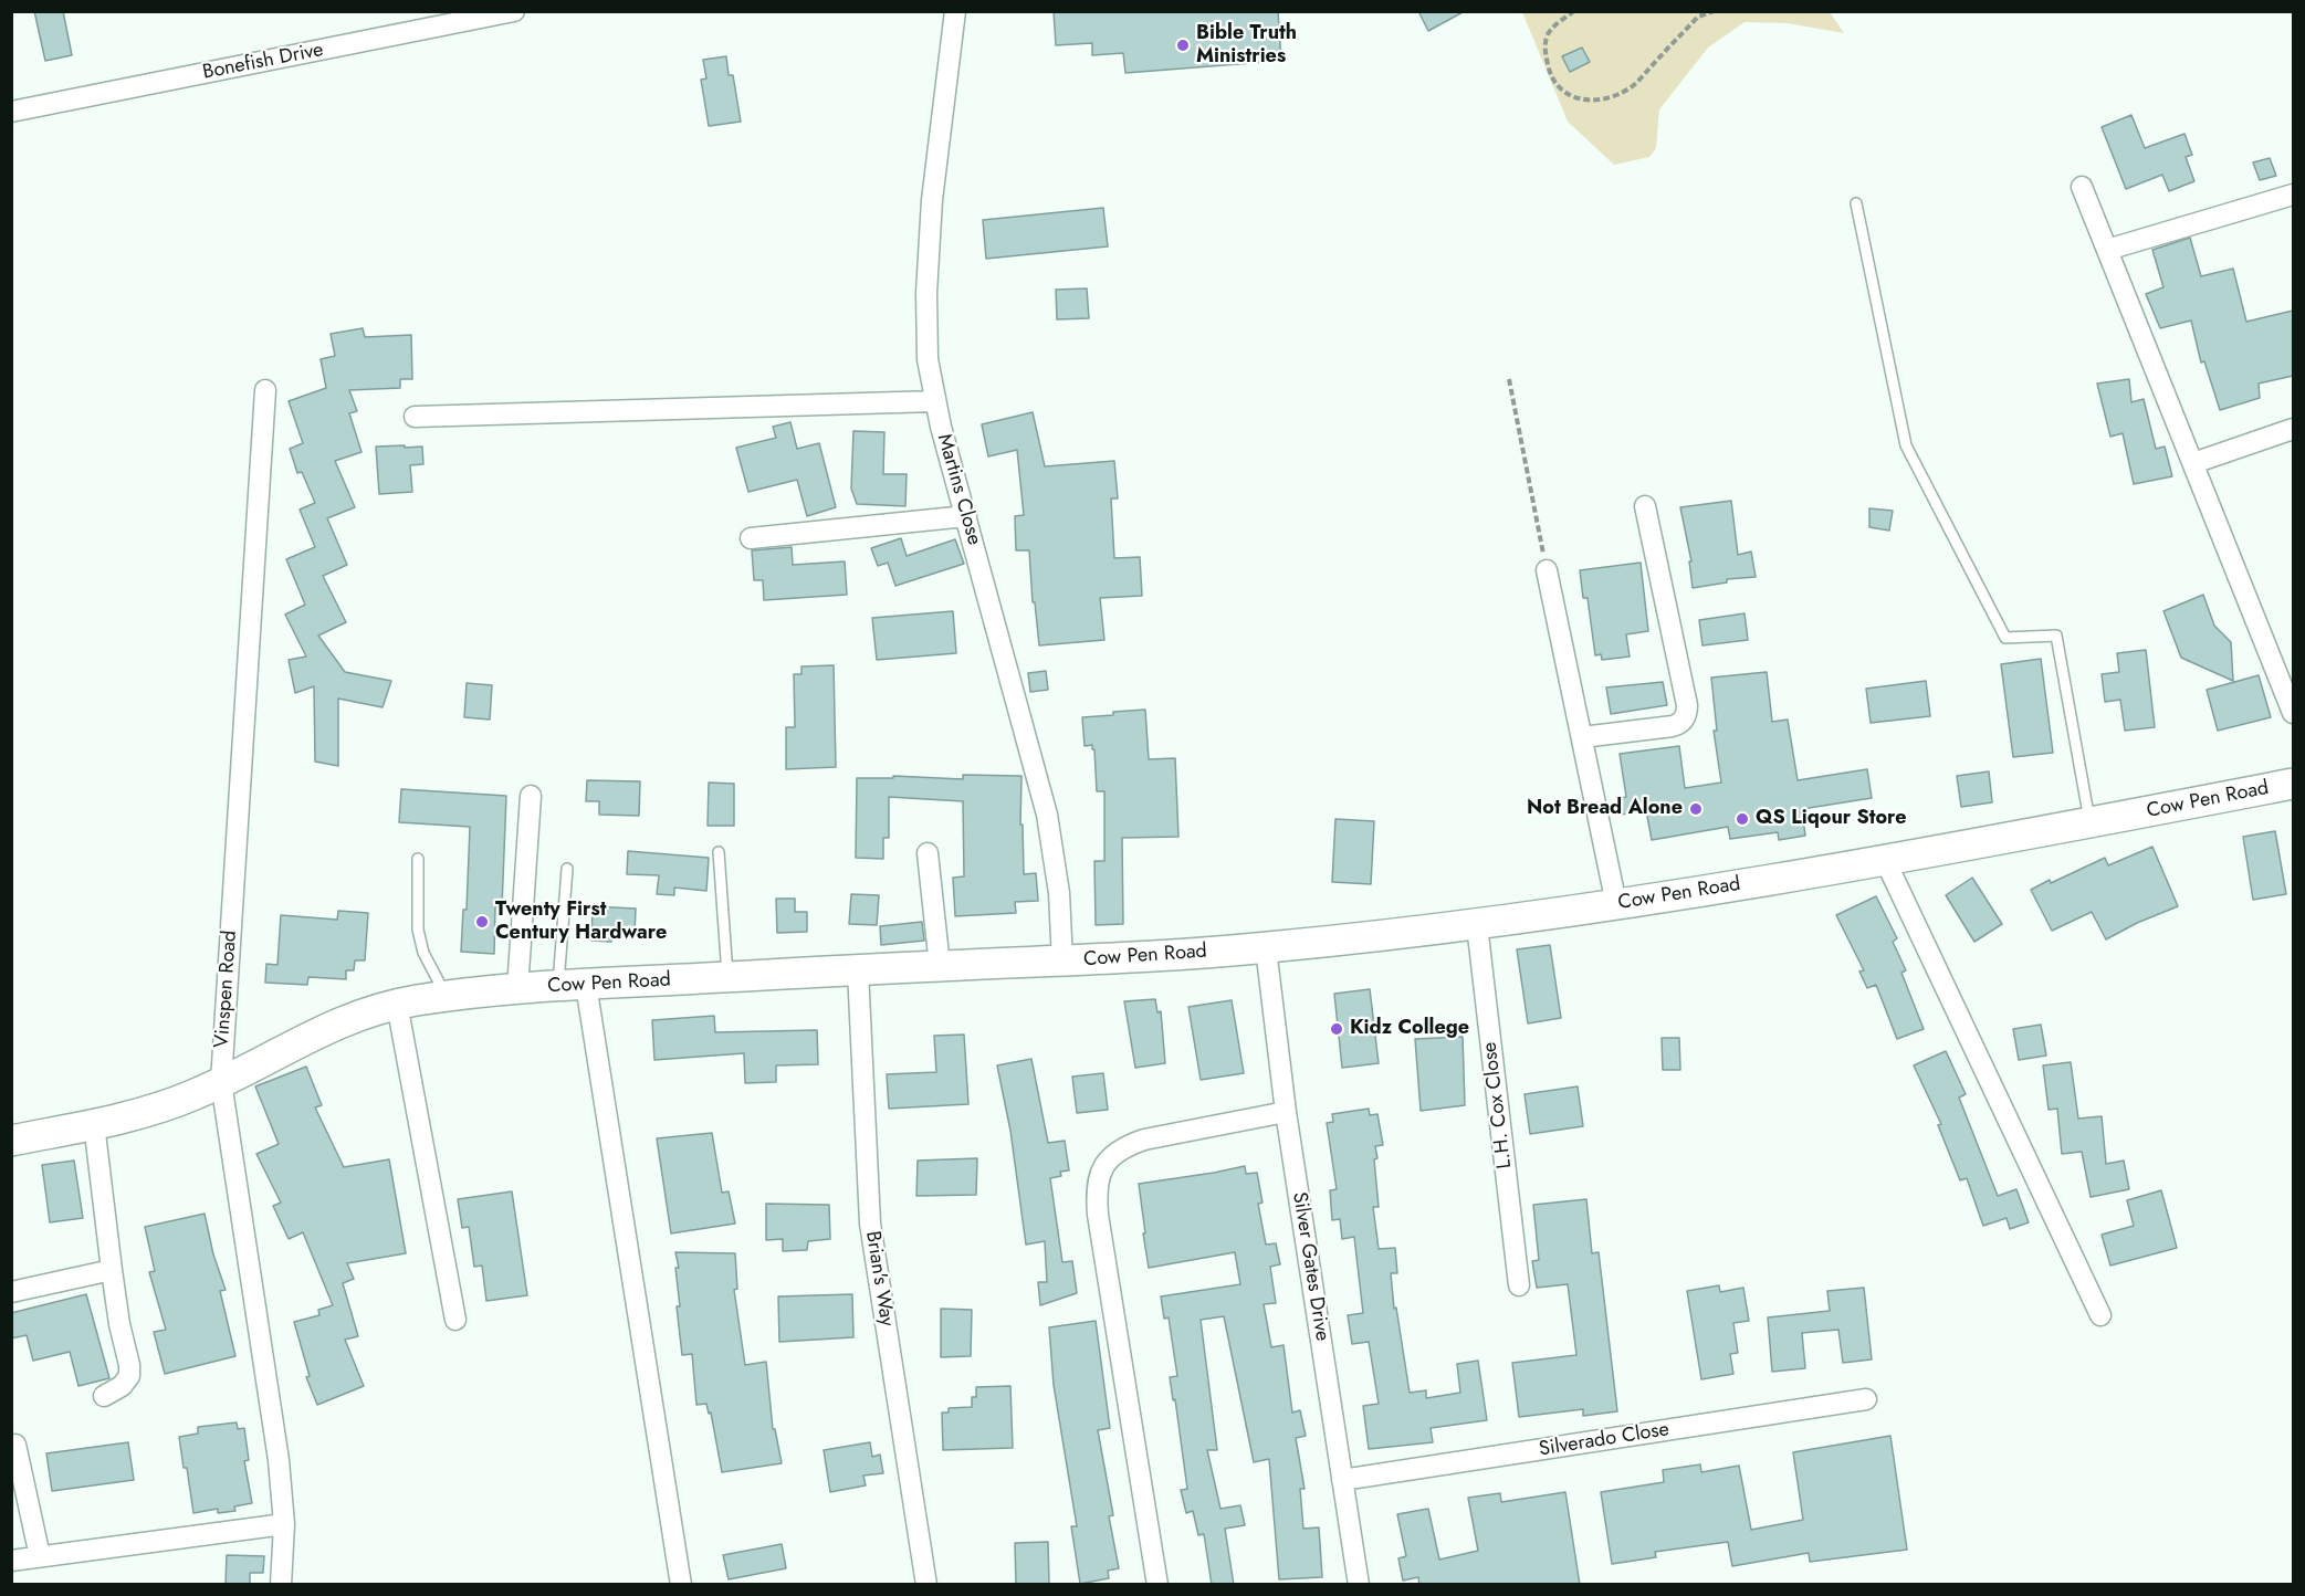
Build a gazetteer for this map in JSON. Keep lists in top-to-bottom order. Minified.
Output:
{"streets":{"main road":["Cow Pen Road"],"street":["Bonefish Drive","Martins Close","Vinspen Road","L.H. Cox Close","Silver Gates Drive","Brian's Way","Silverado Close"]},"crossings":[["Martins Close","Cow Pen Road"],["Cow Pen Road","Vinspen Road"],["Cow Pen Road","L.H. Cox Close"],["Cow Pen Road","Silver Gates Drive"],["Cow Pen Road","Brian's Way"],["Silver Gates Drive","Silverado Close"]],"places":["Bible Truth Ministries","Not Bread Alone","QS Liqour Store","Twenty First Century Hardware","Kidz College"]}
